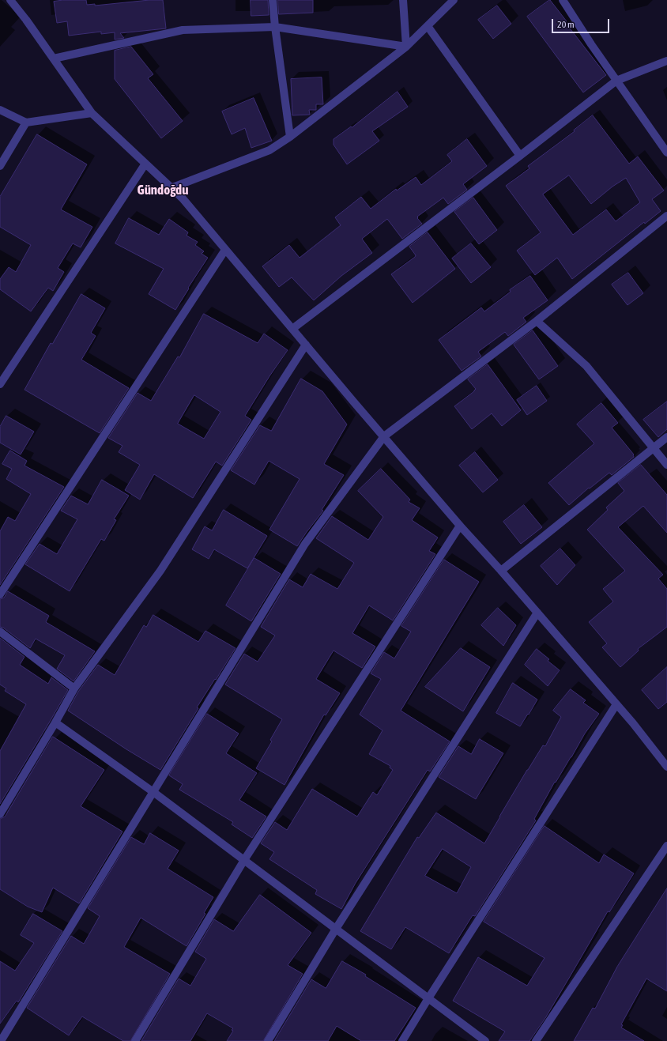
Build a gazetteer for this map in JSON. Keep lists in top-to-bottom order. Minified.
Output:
{"districts":["Gündoğdu"],"scale_bar":"20 m"}
